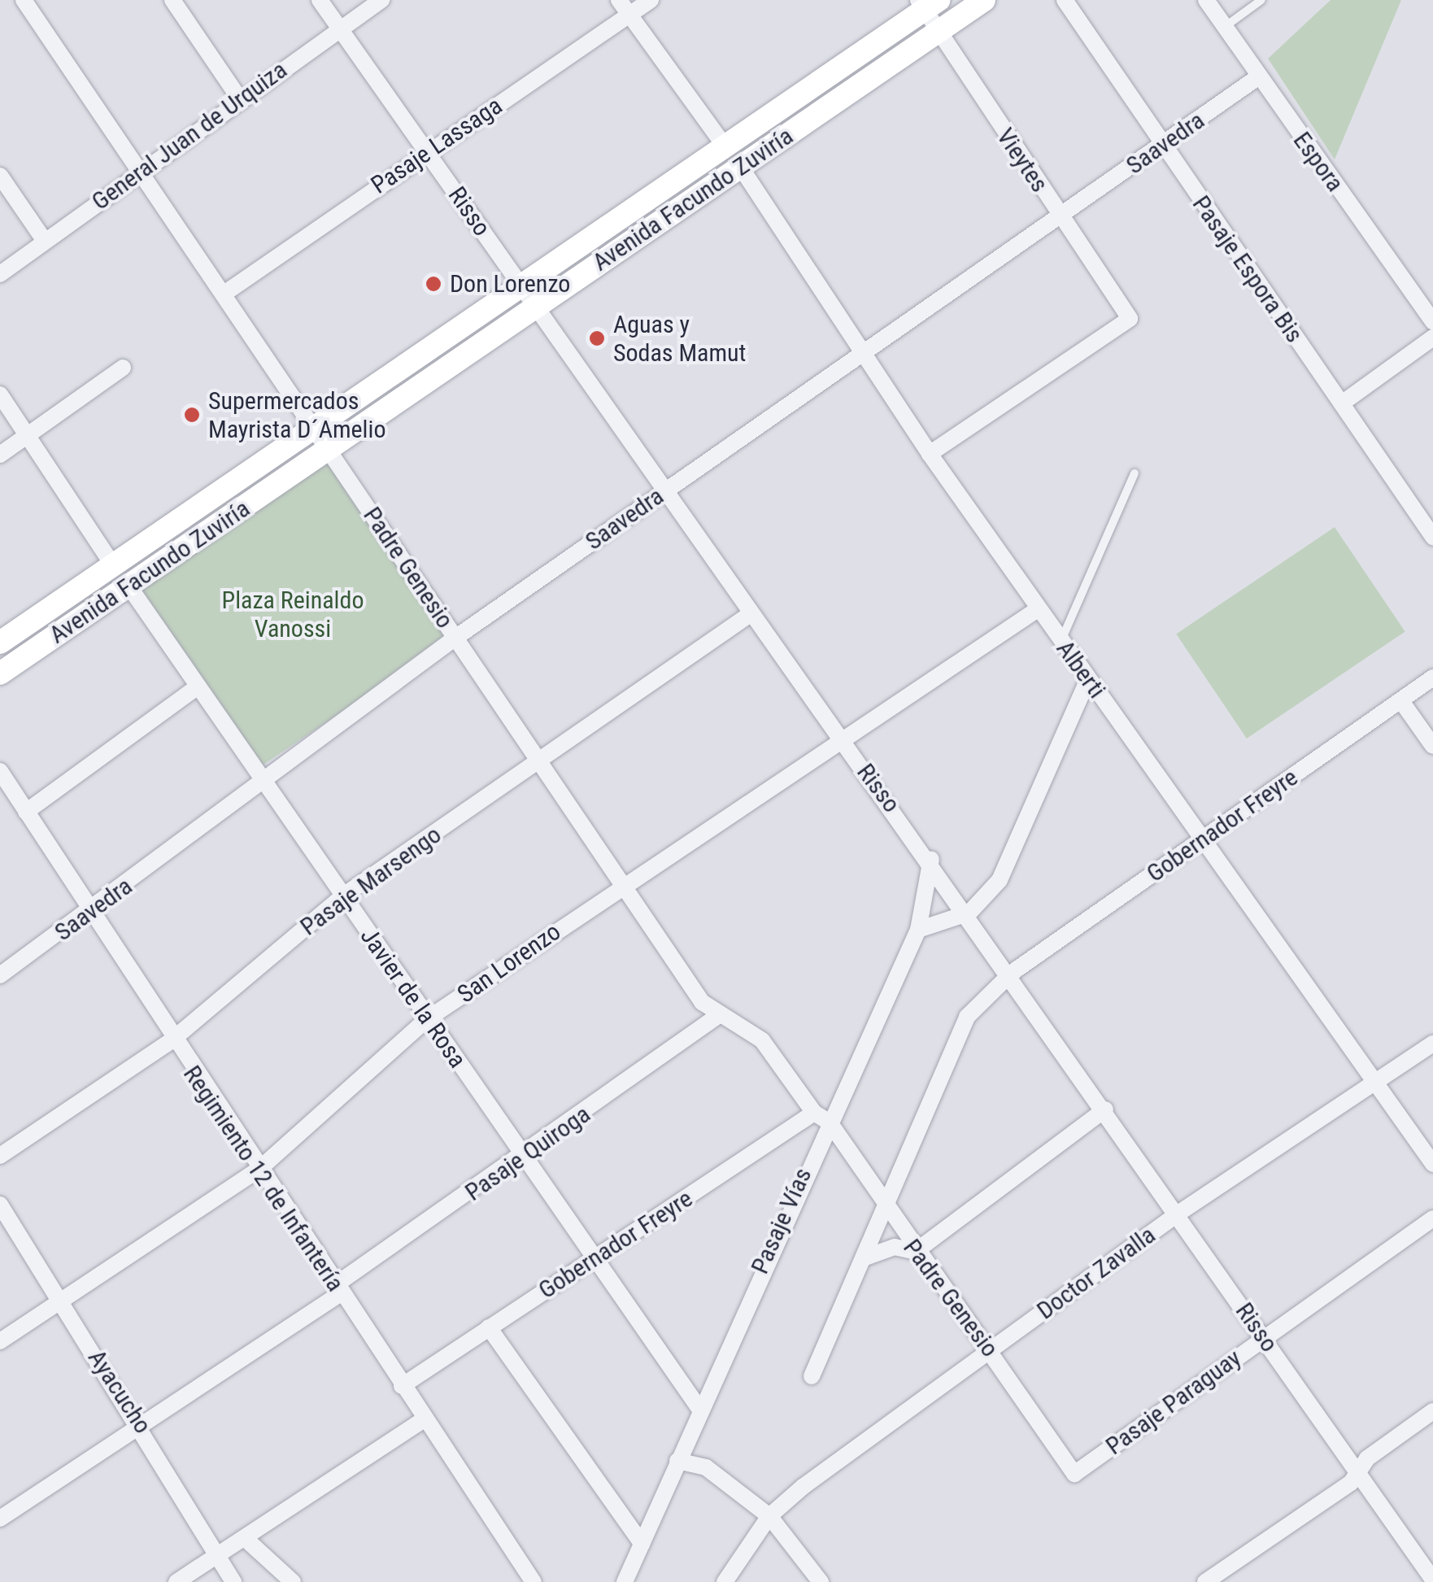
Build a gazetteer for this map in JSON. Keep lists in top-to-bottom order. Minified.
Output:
{"streets":{"main road":["Avenida Facundo Zuviría"],"street":["General Juan de Urquiza","Saavedra","Pasaje Lassaga","Vieytes","Espora","Risso","Pasaje Espora Bis","Padre Genesio","Alberti","Gobernador Freyre","Pasaje Marsengo","San Lorenzo","Javier de la Rosa","Pasaje Quiroga","Regimiento 12 de Infantería","Pasaje Vías","Doctor Zavalla","Ayacucho","Pasaje Paraguay"]},"crossings":[["General Juan de Urquiza","Risso"],["General Juan de Urquiza","Padre Genesio"],["Saavedra","Vieytes"],["Saavedra","Espora"],["Saavedra","Risso"],["Saavedra","Pasaje Espora Bis"],["Saavedra","Padre Genesio"],["Saavedra","Alberti"],["Saavedra","Javier de la Rosa"],["Saavedra","Regimiento 12 de Infantería"],["Pasaje Lassaga","Risso"],["Pasaje Lassaga","Padre Genesio"],["Vieytes","Avenida Facundo Zuviría"],["Vieytes","Alberti"],["Avenida Facundo Zuviría","Risso"],["Avenida Facundo Zuviría","Padre Genesio"],["Avenida Facundo Zuviría","Alberti"],["Avenida Facundo Zuviría","Javier de la Rosa"],["Risso","Gobernador Freyre"],["Risso","Pasaje Marsengo"],["Risso","San Lorenzo"],["Risso","Pasaje Vías"],["Risso","Doctor Zavalla"],["Risso","Pasaje Paraguay"],["Padre Genesio","Gobernador Freyre"],["Padre Genesio","Pasaje Marsengo"],["Padre Genesio","San Lorenzo"],["Padre Genesio","Pasaje Quiroga"],["Padre Genesio","Pasaje Vías"],["Padre Genesio","Doctor Zavalla"],["Padre Genesio","Pasaje Paraguay"],["Alberti","Gobernador Freyre"],["Alberti","San Lorenzo"],["Alberti","Doctor Zavalla"],["Gobernador Freyre","Javier de la Rosa"],["Gobernador Freyre","Regimiento 12 de Infantería"],["Gobernador Freyre","Pasaje Vías"],["Pasaje Marsengo","Javier de la Rosa"],["Pasaje Marsengo","Regimiento 12 de Infantería"],["San Lorenzo","Javier de la Rosa"],["San Lorenzo","Regimiento 12 de Infantería"],["San Lorenzo","Ayacucho"],["Javier de la Rosa","Pasaje Quiroga"],["Javier de la Rosa","Pasaje Vías"],["Pasaje Quiroga","Regimiento 12 de Infantería"],["Pasaje Quiroga","Ayacucho"]],"parks":["Plaza Reinaldo Vanossi"],"places":["Don Lorenzo","Aguas y Sodas Mamut","Supermercados Mayrista D´Amelio"]}
